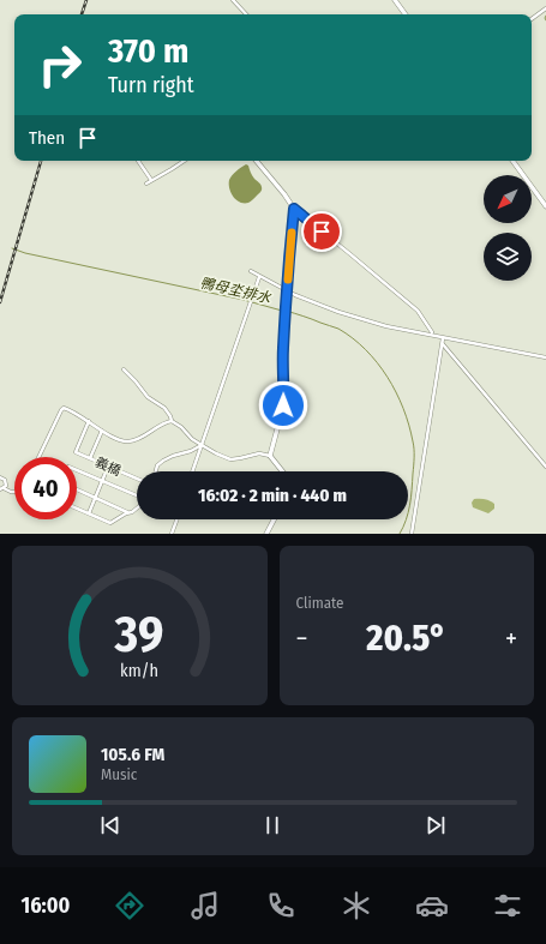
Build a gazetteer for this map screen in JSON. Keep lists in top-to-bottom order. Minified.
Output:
{"streets":{"street":["義橋"]},"water":["鴨母坔排水"],"north":"bottom left","page":{"turn":["370 m","Turn right"],"then":"Then","limit":"40","trip":"16:02 · 2 min · 440 m","tile":"Climate","heat":["−","20.5°","+"],"song":["105.6 FM","Music"],"tabs":"16:00","gauge":["39","km/h"]}}
